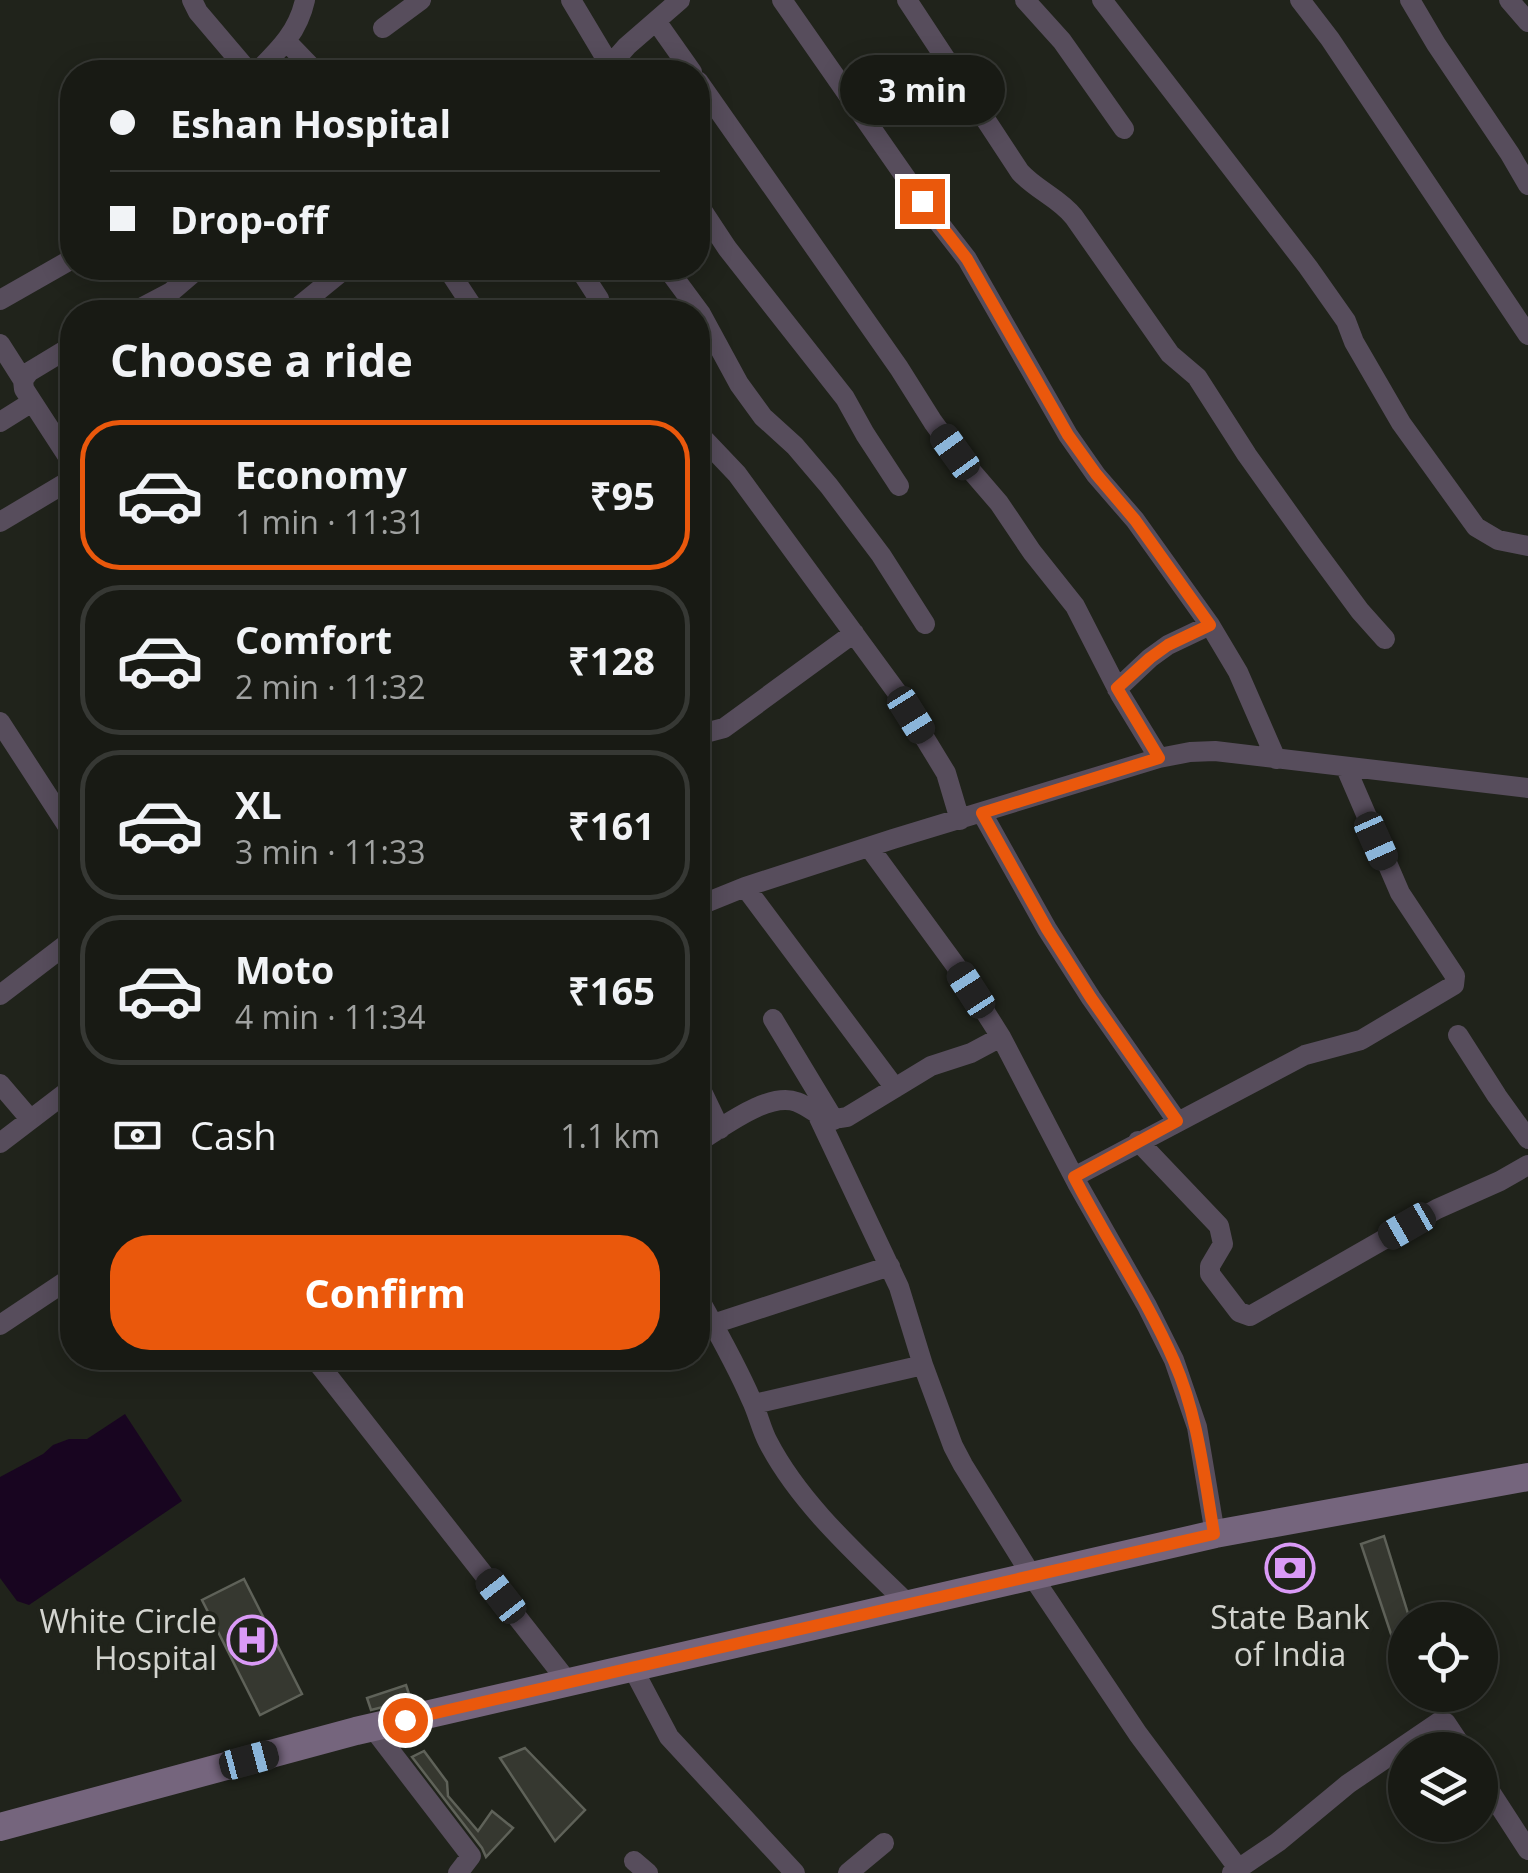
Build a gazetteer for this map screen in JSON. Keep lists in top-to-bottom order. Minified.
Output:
{"places":{"bank":["State Bank of India"],"hospital":["White Circle Hospital"]},"page":{"bubble":"3 min","banner":["Eshan Hospital","Drop-off"],"heading":"Choose a ride","list":[{"name":"Economy","note":"1 min · 11:31","value":"₹95"},{"name":"Comfort","note":"2 min · 11:32","value":"₹128"},{"name":"XL","note":"3 min · 11:33","value":"₹161"},{"name":"Moto","note":"4 min · 11:34","value":"₹165"}],"pay":["Cash","1.1 km"],"buttons":"Confirm"}}
